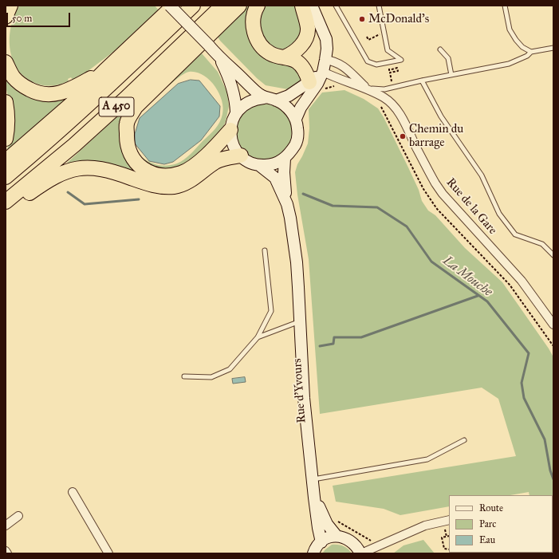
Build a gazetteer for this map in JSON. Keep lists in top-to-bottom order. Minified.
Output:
{"streets":{"highway":["A 450"],"main road":["Rue d'Yvours"],"street":["Rue de la Gare"]},"water":["La Mouche"],"places":["McDonald's","Chemin du barrage"],"legend":["Route","Parc","Eau"],"scale_bar":"50 m"}
